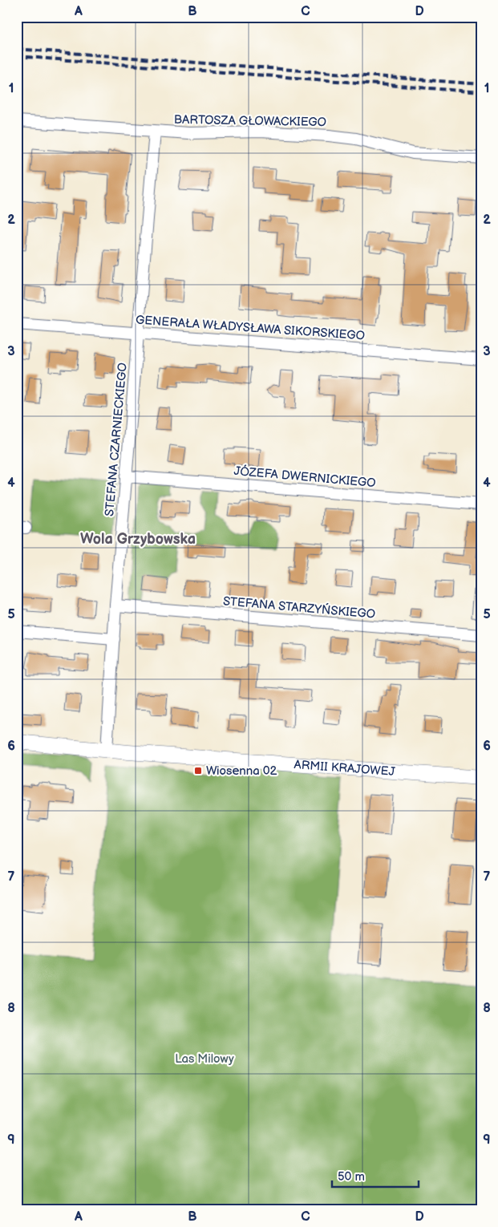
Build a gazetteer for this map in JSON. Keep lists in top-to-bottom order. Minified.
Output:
{"streets":{"street":["BARTOSZA GŁOWACKIEGO","GENERAŁA WŁADYSŁAWA SIKORSKIEGO","STEFANA CZARNIECKIEGO","JÓZEFA DWERNICKIEGO","STEFANA STARZYŃSKIEGO","ARMII KRAJOWEJ"]},"crossings":[["BARTOSZA GŁOWACKIEGO","STEFANA CZARNIECKIEGO"],["GENERAŁA WŁADYSŁAWA SIKORSKIEGO","STEFANA CZARNIECKIEGO"],["STEFANA CZARNIECKIEGO","JÓZEFA DWERNICKIEGO"],["STEFANA CZARNIECKIEGO","STEFANA STARZYŃSKIEGO"],["STEFANA CZARNIECKIEGO","ARMII KRAJOWEJ"]],"districts":["Wola Grzybowska"],"parks":["Las Milowy"],"places":{"transit":["Wiosenna 02"]},"scale_bar":"50 m","grid":{"columns":["A","B","C","D"],"rows":["1","2","3","4","5","6","7","8","9"]}}
